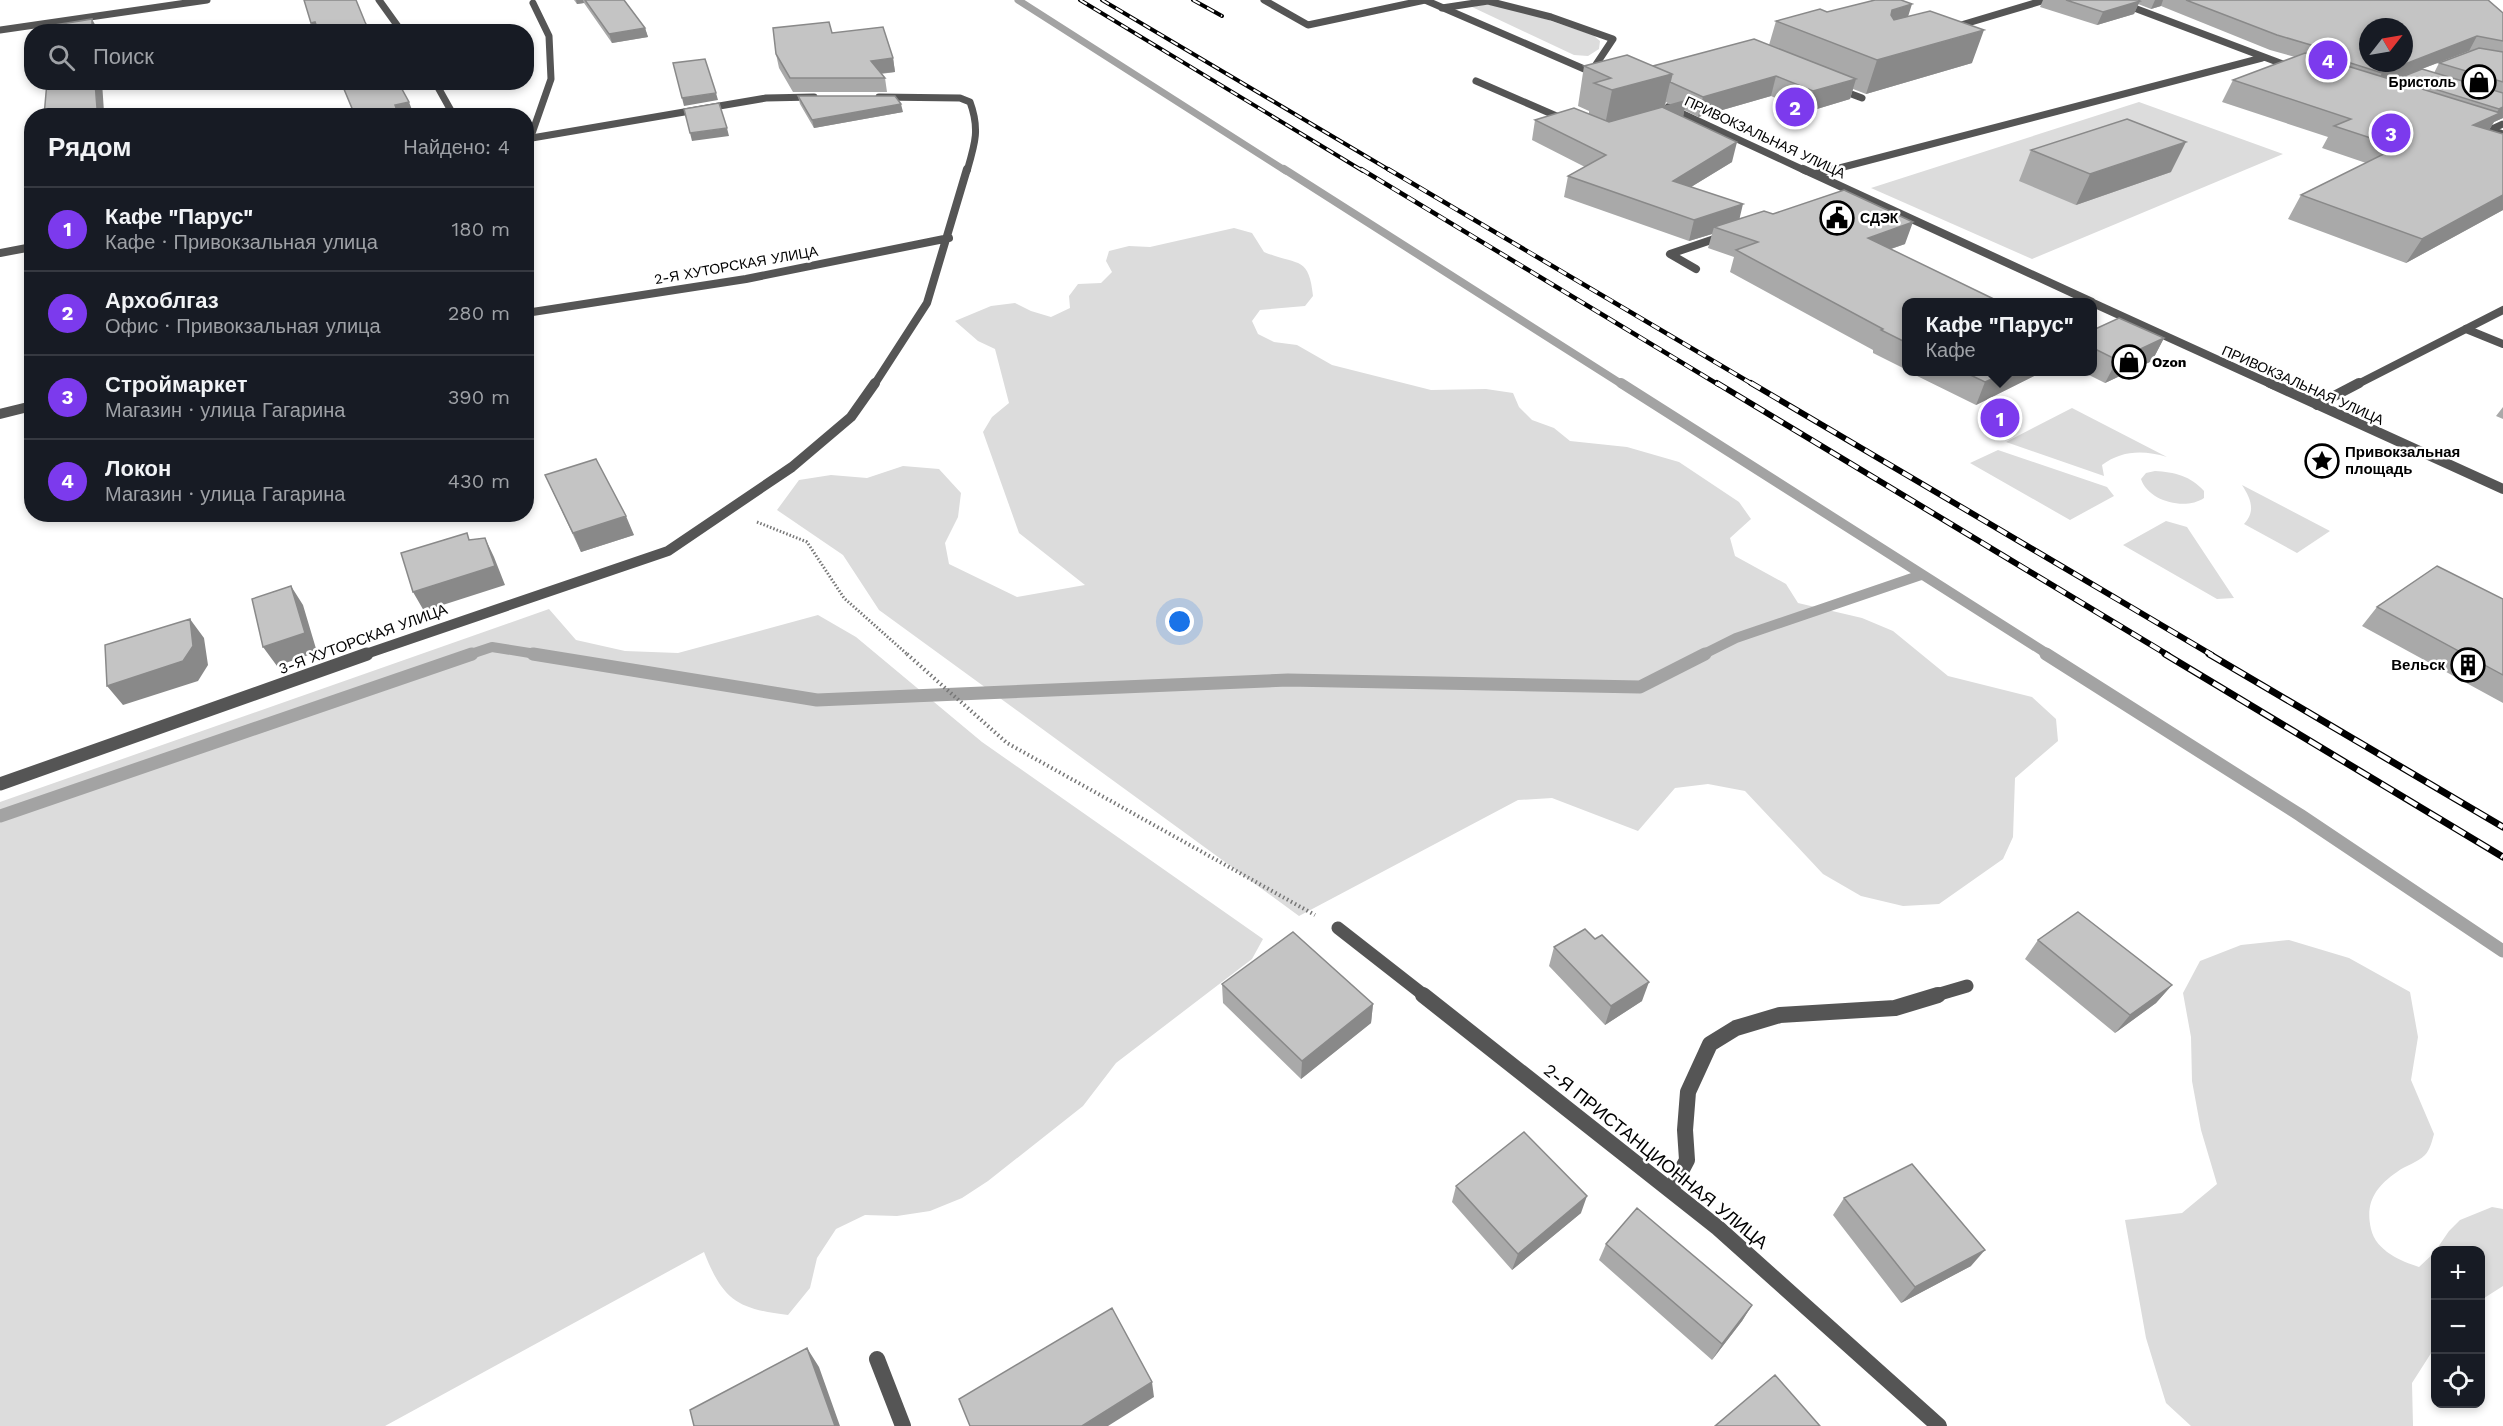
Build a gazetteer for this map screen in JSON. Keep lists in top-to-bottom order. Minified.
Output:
{"streets":{"street":["ПРИВОКЗАЛЬНАЯ УЛИЦА","2-Я ХУТОРСКАЯ УЛИЦА","3-Я ХУТОРСКАЯ УЛИЦА","2-Я ПРИСТАНЦИОННАЯ УЛИЦА"]},"crossings":[["2-Я ХУТОРСКАЯ УЛИЦА","3-Я ХУТОРСКАЯ УЛИЦА"]],"places":{"shop":["Бристоль","Ozon"],"public building":["СДЭК"],"place":["Привокзальная площадь"],"building":["Вельск"]},"north":"top right","page":{"search":"Поиск","pins":["4","2","3","1"],"heading":["Рядом","Найдено: 4"],"list":[{"mark":"1","name":"Кафе \"Парус\"","note":"Кафе · Привокзальная улица","value":"180 m"},{"mark":"2","name":"Архоблгаз","note":"Офис · Привокзальная улица","value":"280 m"},{"mark":"3","name":"Строймаркет","note":"Магазин · улица Гагарина","value":"390 m"},{"mark":"4","name":"Локон","note":"Магазин · улица Гагарина","value":"430 m"}],"popup":["Кафе \"Парус\"","Кафе"],"map_buttons":["+","−"]}}
